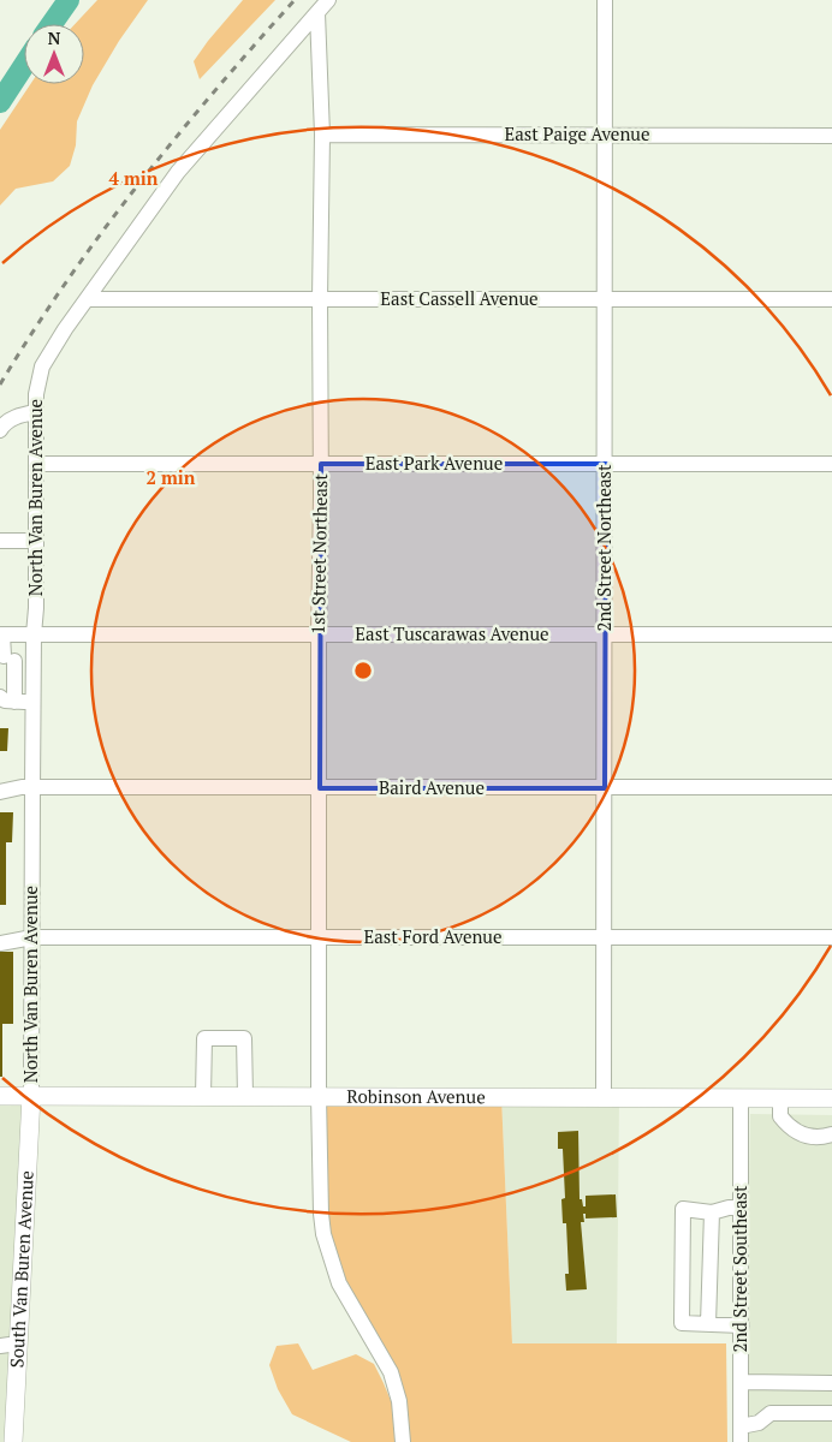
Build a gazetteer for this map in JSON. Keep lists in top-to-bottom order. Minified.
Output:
{"streets":{"main road":["Robinson Avenue","South Van Buren Avenue"],"street":["East Paige Avenue","East Cassell Avenue","East Park Avenue","North Van Buren Avenue","2nd Street Northeast","1st Street Northeast","East Tuscarawas Avenue","Baird Avenue","East Ford Avenue","2nd Street Southeast"]},"crossings":[["East Paige Avenue","2nd Street Northeast"],["East Paige Avenue","1st Street Northeast"],["East Cassell Avenue","North Van Buren Avenue"],["East Cassell Avenue","2nd Street Northeast"],["East Cassell Avenue","1st Street Northeast"],["East Park Avenue","North Van Buren Avenue"],["East Park Avenue","2nd Street Northeast"],["East Park Avenue","1st Street Northeast"],["North Van Buren Avenue","1st Street Northeast"],["North Van Buren Avenue","East Tuscarawas Avenue"],["North Van Buren Avenue","Baird Avenue"],["North Van Buren Avenue","East Ford Avenue"],["North Van Buren Avenue","Robinson Avenue"],["North Van Buren Avenue","South Van Buren Avenue"],["2nd Street Northeast","East Tuscarawas Avenue"],["2nd Street Northeast","Baird Avenue"],["2nd Street Northeast","East Ford Avenue"],["2nd Street Northeast","Robinson Avenue"],["1st Street Northeast","East Tuscarawas Avenue"],["1st Street Northeast","Baird Avenue"],["1st Street Northeast","East Ford Avenue"],["1st Street Northeast","Robinson Avenue"],["Robinson Avenue","South Van Buren Avenue"],["Robinson Avenue","2nd Street Southeast"]],"north":"top","rings":["4 min","2 min"]}
